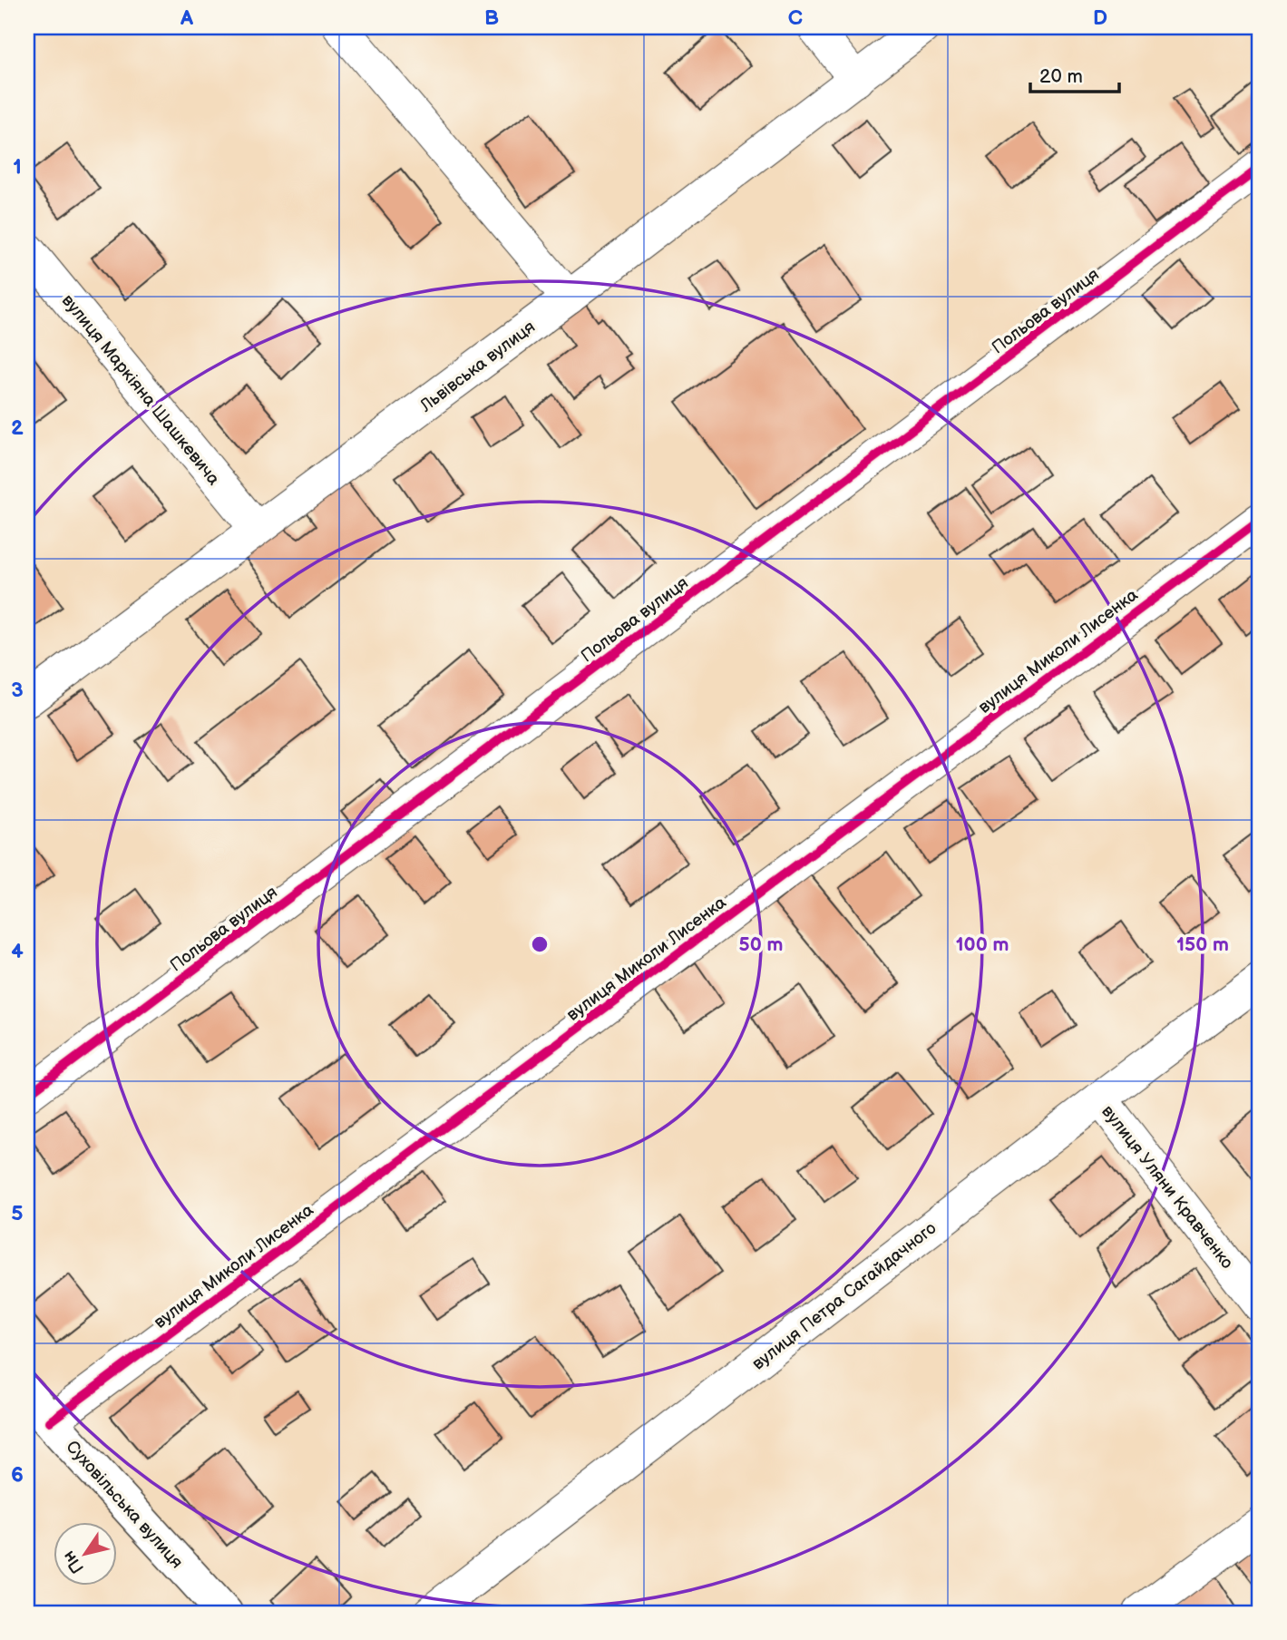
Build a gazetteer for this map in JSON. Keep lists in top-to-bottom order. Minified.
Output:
{"streets":{"street":["Польова вулиця","Львівська вулиця","вулиця Маркіяна Шашкевича","вулиця Миколи Лисенка","вулиця Уляни Кравченко","вулиця Петра Сагайдачного","Суховільська вулиця"]},"crossings":[["Львівська вулиця","вулиця Маркіяна Шашкевича"],["вулиця Миколи Лисенка","Суховільська вулиця"],["вулиця Уляни Кравченко","вулиця Петра Сагайдачного"]],"scale_bar":"20 m","north":"bottom left","grid":{"columns":["A","B","C","D"],"rows":["1","2","3","4","5","6"]},"rings":["50 m","100 m","150 m"]}
